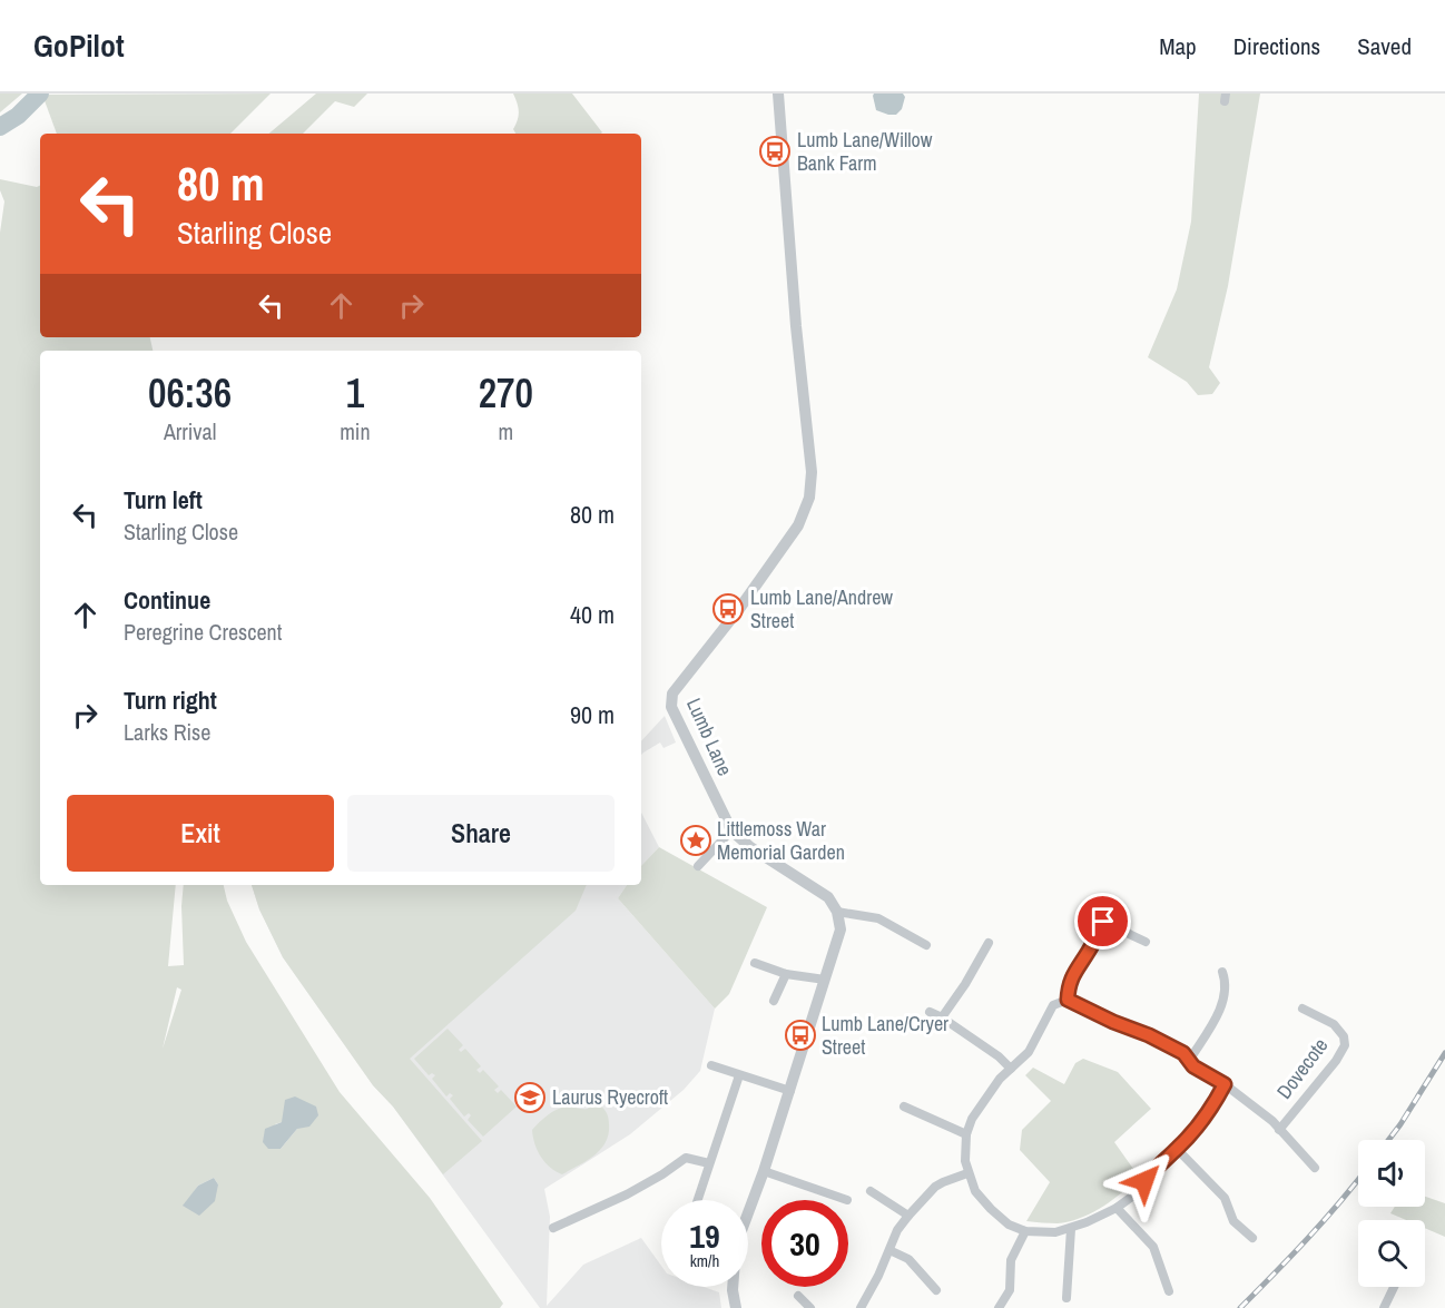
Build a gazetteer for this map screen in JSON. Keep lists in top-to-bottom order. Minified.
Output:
{"streets":{"street":["Lumb Lane","Dovecote"]},"places":{"bus stop":["Lumb Lane/Willow Bank Farm","Lumb Lane/Andrew Street","Lumb Lane/Cryer Street"],"place":["Littlemoss War Memorial Garden"],"school or university":["Laurus Ryecroft"]},"page":{"header":"GoPilot","nav":["Map","Directions","Saved"],"turn":["80 m","Starling Close"],"eta":["06:36","Arrival","1","min","270","m"],"list":[{"name":"Turn left","note":"Starling Close","value":"80 m"},{"name":"Continue","note":"Peregrine Crescent","value":"40 m"},{"name":"Turn right","note":"Larks Rise","value":"90 m"}],"buttons":["Exit","Share"],"speed":"19 km/h","limit":"30"}}
